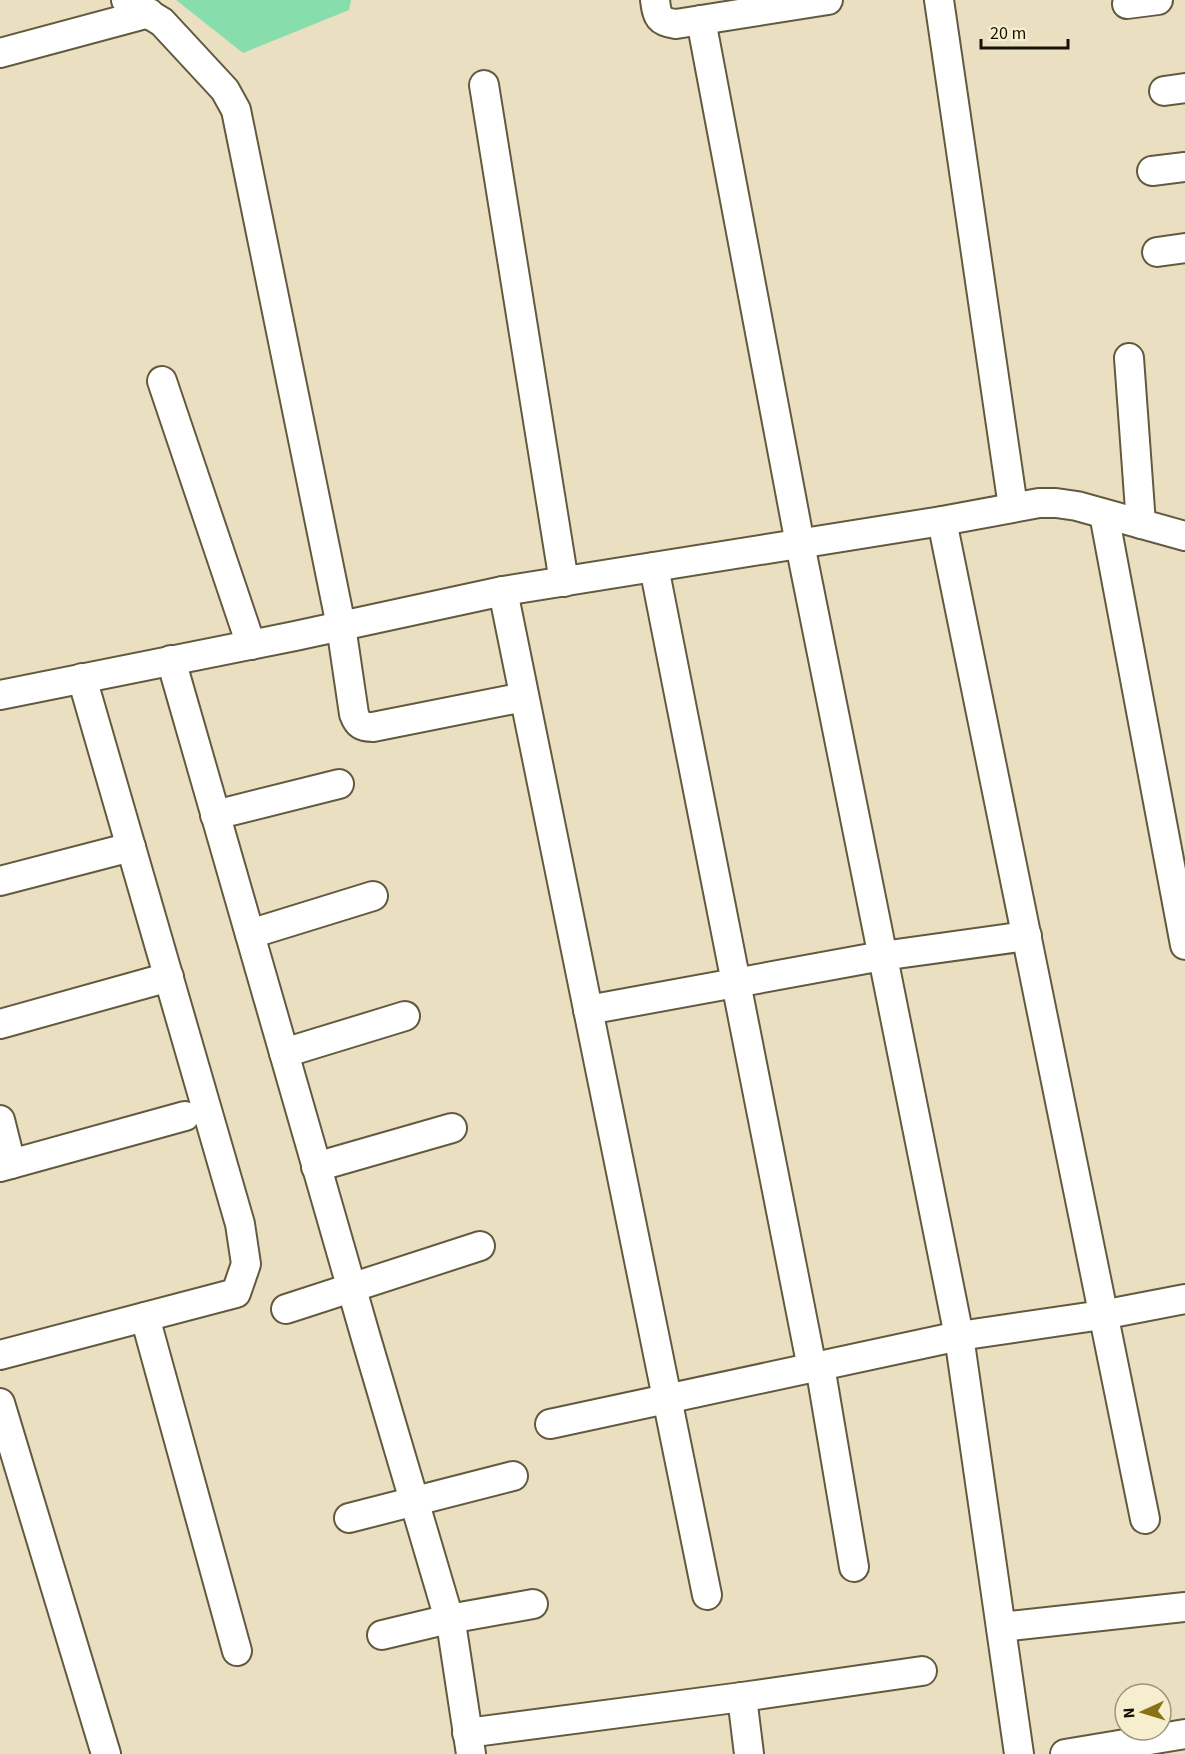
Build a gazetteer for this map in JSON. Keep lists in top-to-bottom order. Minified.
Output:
{"scale_bar":"20 m","north":"left"}
